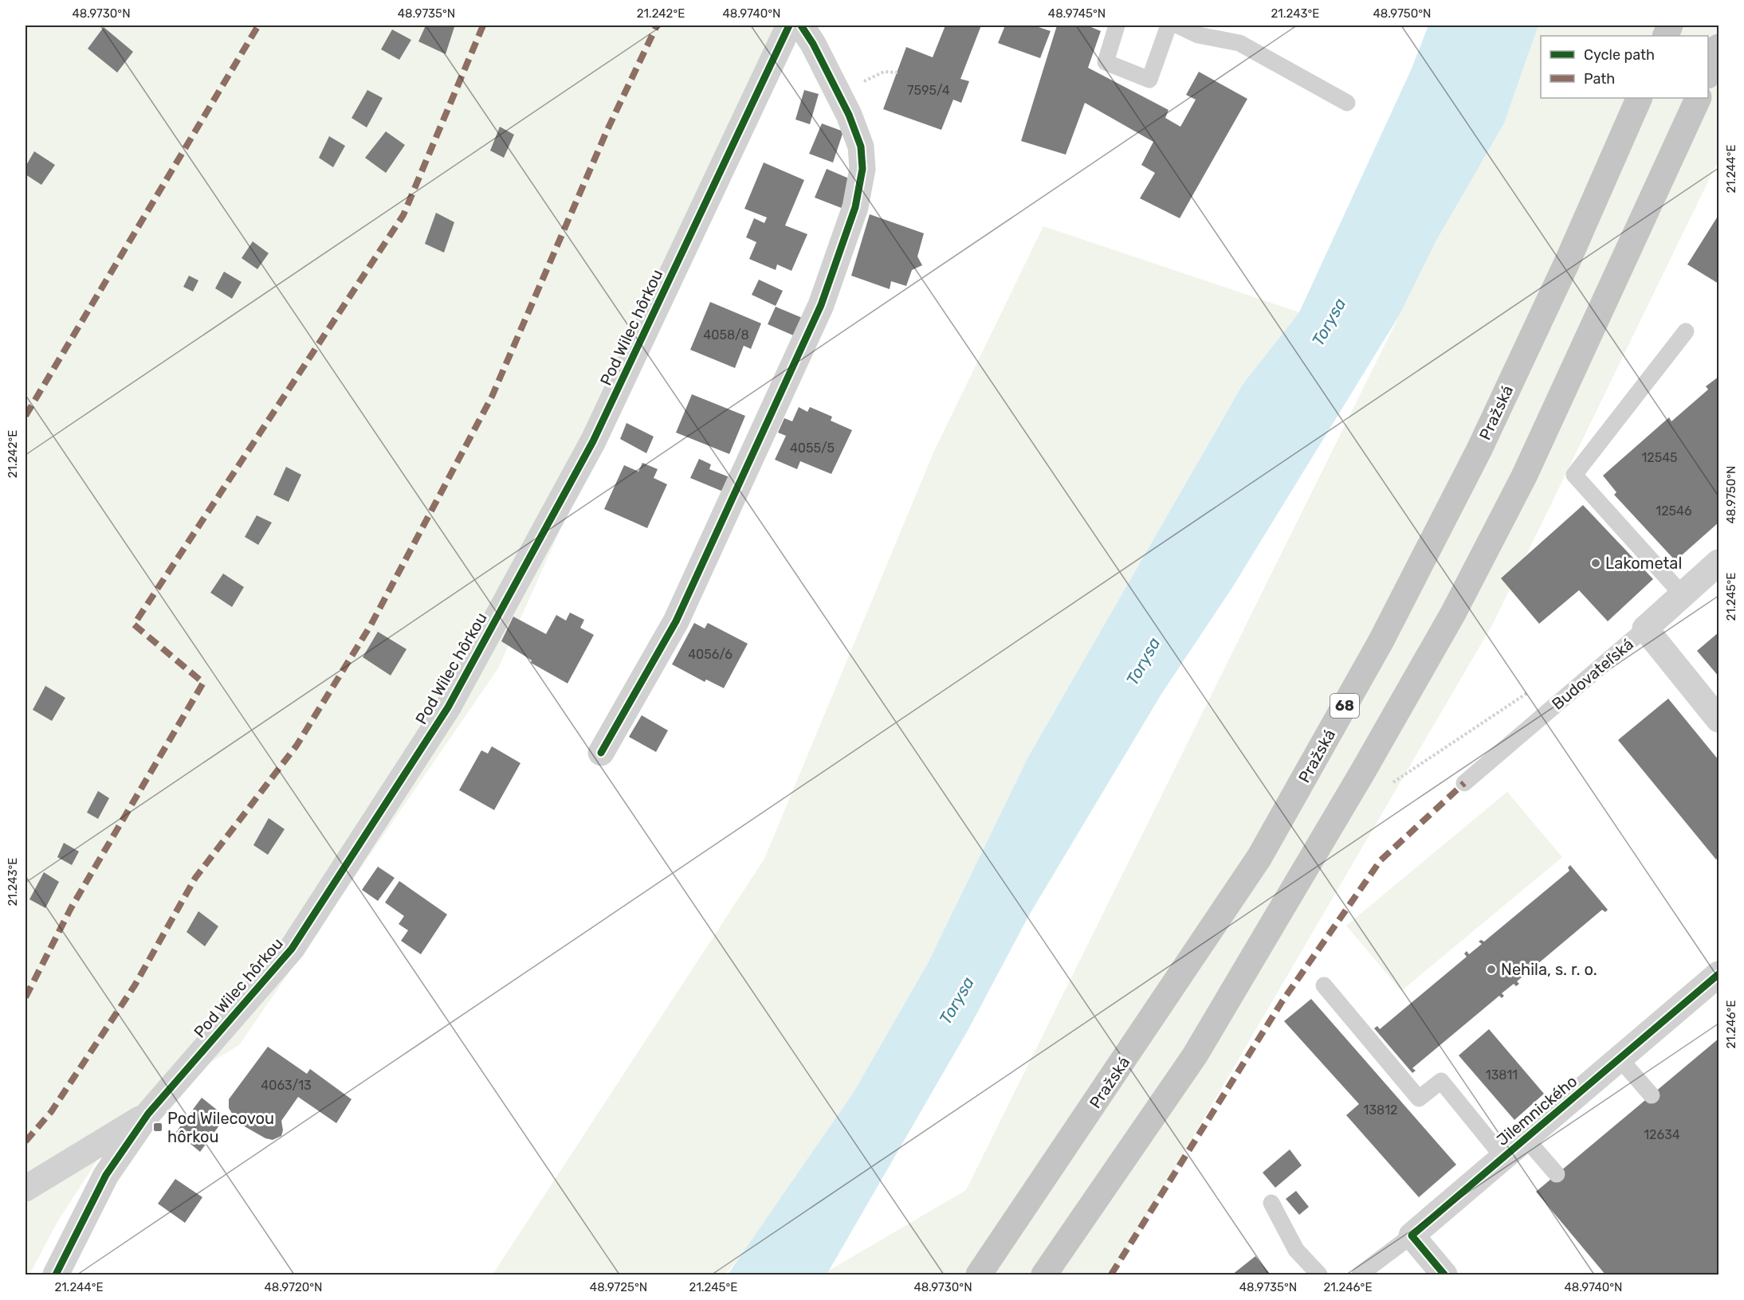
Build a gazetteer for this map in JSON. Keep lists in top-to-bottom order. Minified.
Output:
{"streets":{"main road":["Pražská","68"],"street":["Pod Wilec hôrkou","Budovateľská","Jilemnického"]},"water":["Torysa"],"places":{"other":["Lakometal","Nehila, s. r. o."],"transit":["Pod Wilecovou hôrkou"]},"house_numbers":["7595/4","4058/8","4055/5","12545","12546","4056/6","13811","4063/13","13812","12634"],"legend":["Cycle path","Path"],"coordinates":["48.9730°N","48.9735°N","21.242°E","48.9740°N","48.9745°N","21.243°E","48.9750°N","21.244°E","21.245°E","21.246°E","48.9720°N","48.9725°N"]}
